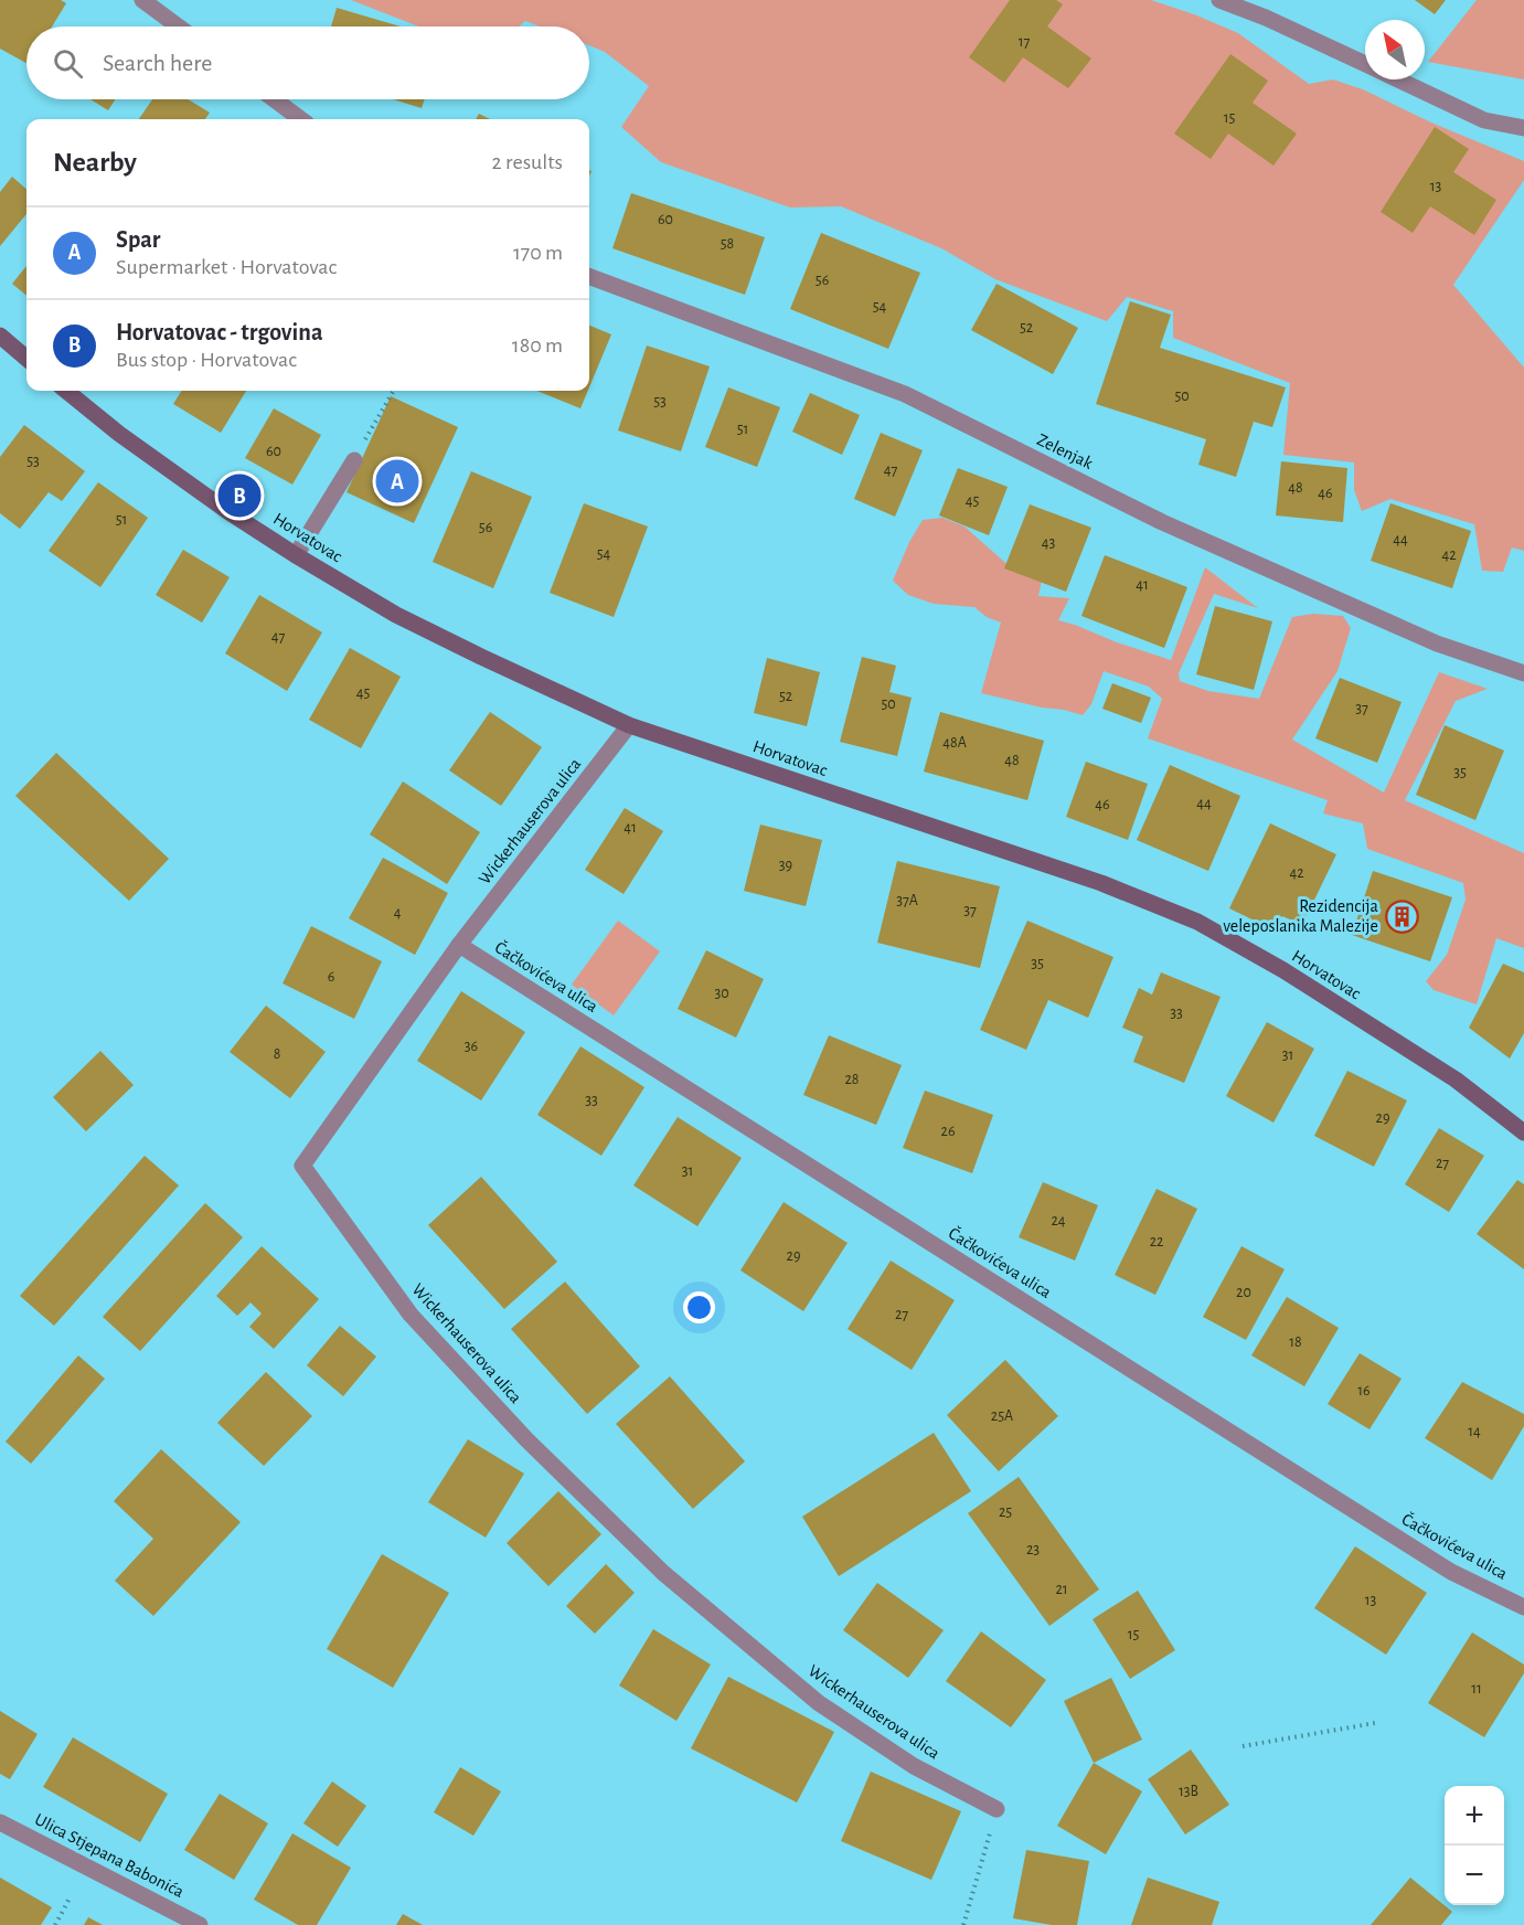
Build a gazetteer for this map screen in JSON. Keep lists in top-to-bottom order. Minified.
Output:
{"streets":{"street":["Zelenjak","Horvatovac","Wickerhauserova ulica","Čačkovićeva ulica","Ulica Stjepana Babonića"]},"crossings":[["Horvatovac","Wickerhauserova ulica"],["Wickerhauserova ulica","Čačkovićeva ulica"]],"places":{"building":["Rezidencija veleposlanika Malezije"]},"house_numbers":["17","15","13","60","58","56","54","52","50","53","51","60","53","47","48","46","45","51","56","44","43","54","42","41","47","45","52","50","37","48A","48","35","44","46","41","39","42","37A","37","4","35","6","30","33","36","8","31","28","33","29","26","27","31","24","22","29","20","27","18","16","25A","14","25","23","21","13","15","11","13B"],"north":"top left","page":{"search":"Search here","heading":["Nearby","2 results"],"list":[{"mark":"A","name":"Spar","note":"Supermarket · Horvatovac","value":"170 m"},{"mark":"B","name":"Horvatovac - trgovina","note":"Bus stop · Horvatovac","value":"180 m"}],"pins":["A","B"],"map_buttons":["+","−"]}}
